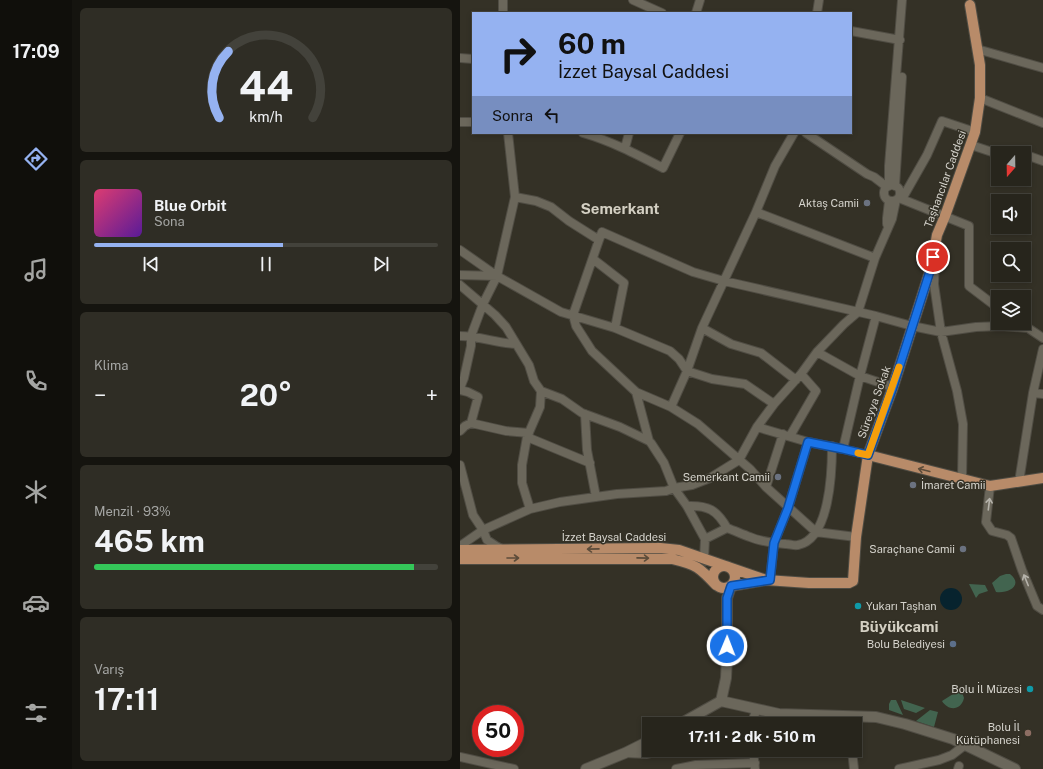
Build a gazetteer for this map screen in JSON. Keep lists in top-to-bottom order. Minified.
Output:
{"streets":{"main road":["Taşhancılar Caddesi","Süreyya Sokak","İzzet Baysal Caddesi"]},"crossings":[["Taşhancılar Caddesi","Süreyya Sokak"],["Süreyya Sokak","İzzet Baysal Caddesi"]],"districts":["Semerkant","Büyükcami"],"places":["Aktaş Camii","Semerkant Camii","İmaret Camii","Saraçhane Camii","Yukarı Taşhan","Bolu Belediyesi","Bolu İl Müzesi","Bolu İl Kütüphanesi"],"north":"bottom","page":{"tabs":"17:09","turn":["60 m","İzzet Baysal Caddesi"],"then":"Sonra","song":["Blue Orbit","Sona"],"tile":["Klima",["Menzil · 93%","465 km"],["Varış","17:11"]],"heat":["−","20°","+"],"limit":"50","trip":"17:11 · 2 dk · 510 m","gauge":["44","km/h"]}}
